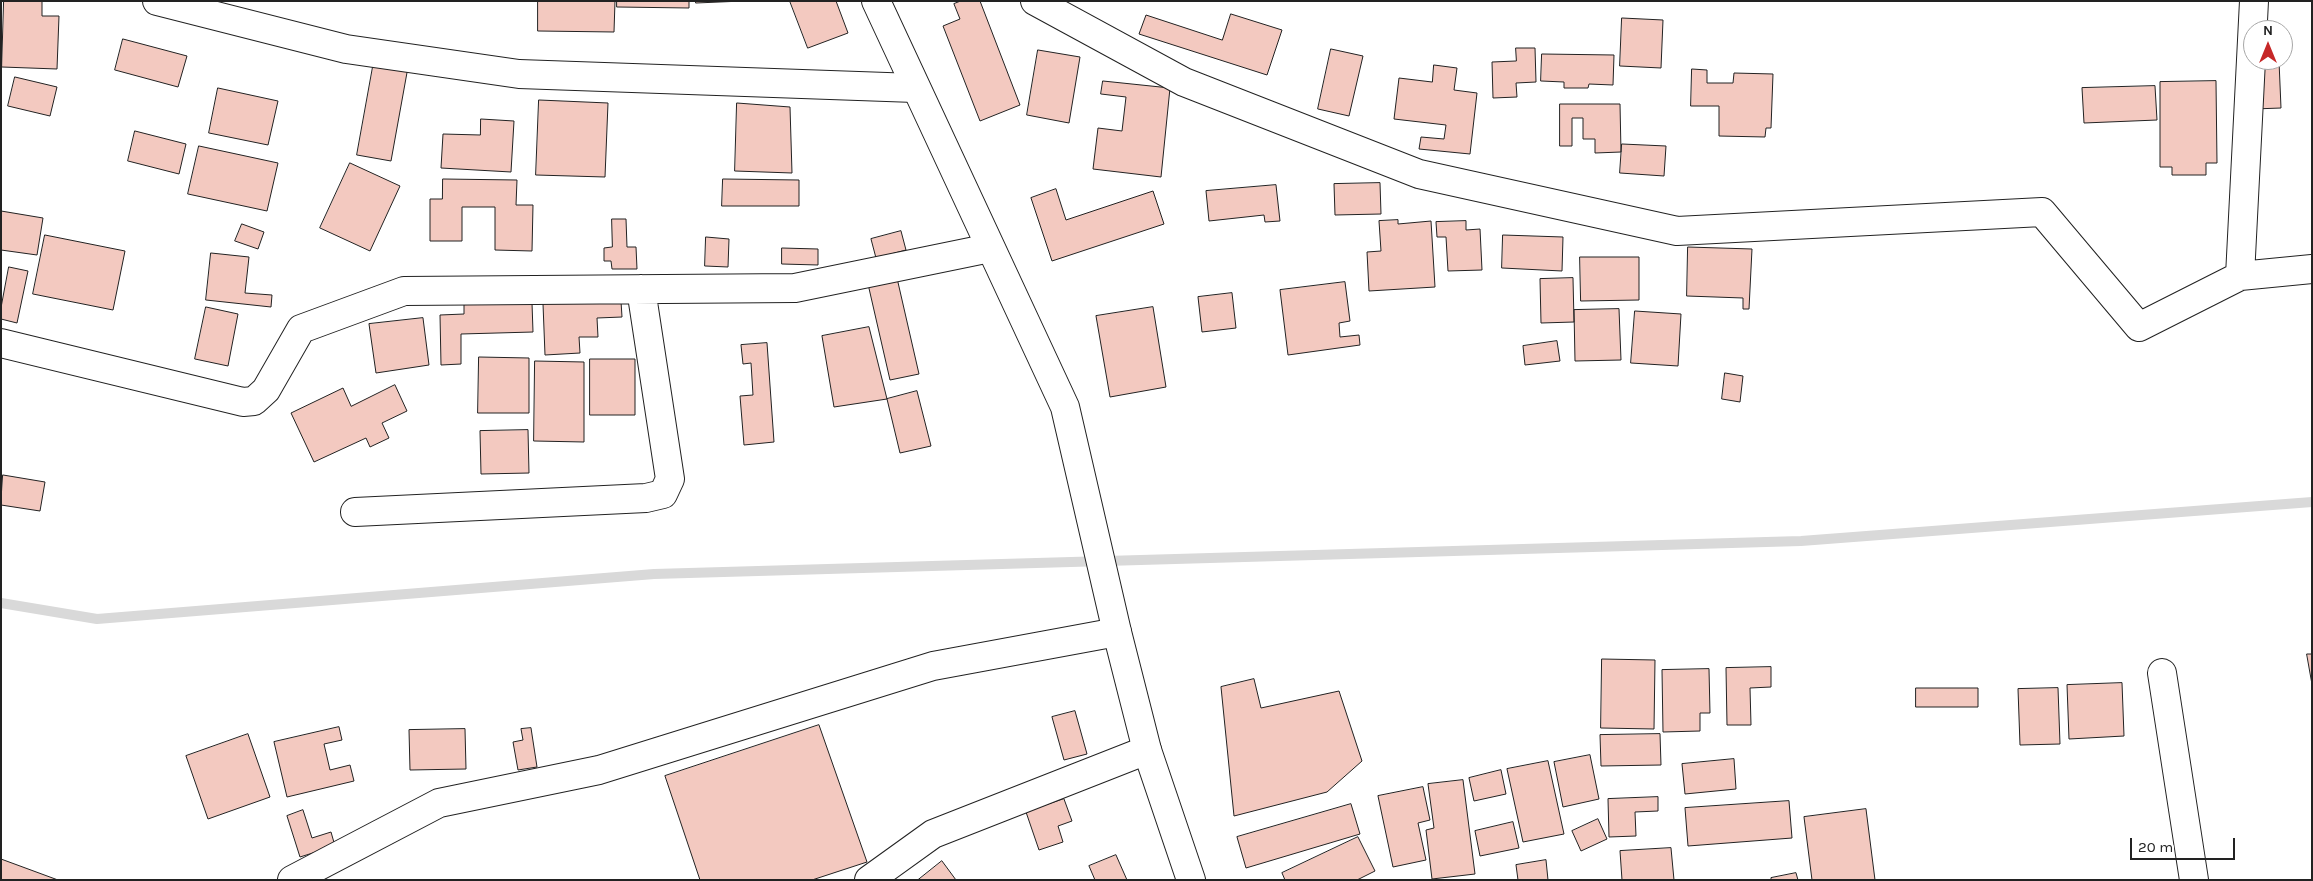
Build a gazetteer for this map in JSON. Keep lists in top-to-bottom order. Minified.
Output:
{"scale_bar":"20 m","north":"top"}
